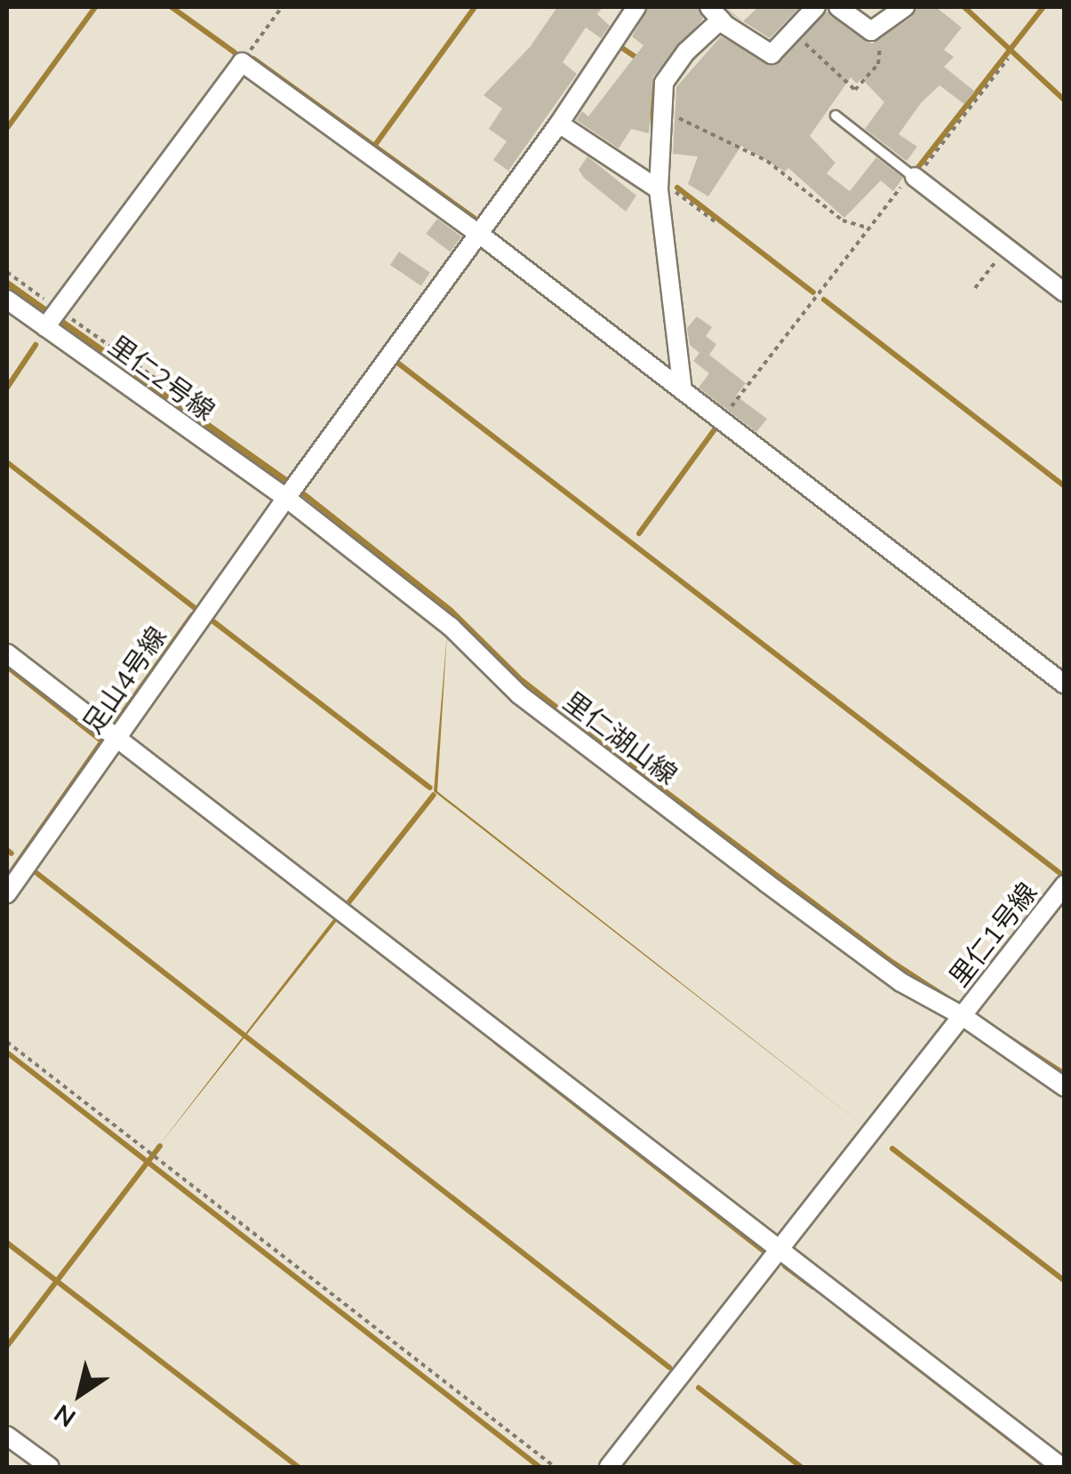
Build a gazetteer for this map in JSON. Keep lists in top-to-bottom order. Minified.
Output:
{"streets":{"street":["里仁2号線","足山4号線","里仁湖山線","里仁1号線"]},"crossings":[["里仁2号線","足山4号線"],["里仁2号線","里仁湖山線"],["足山4号線","里仁湖山線"],["里仁湖山線","里仁1号線"]],"north":"bottom left"}
